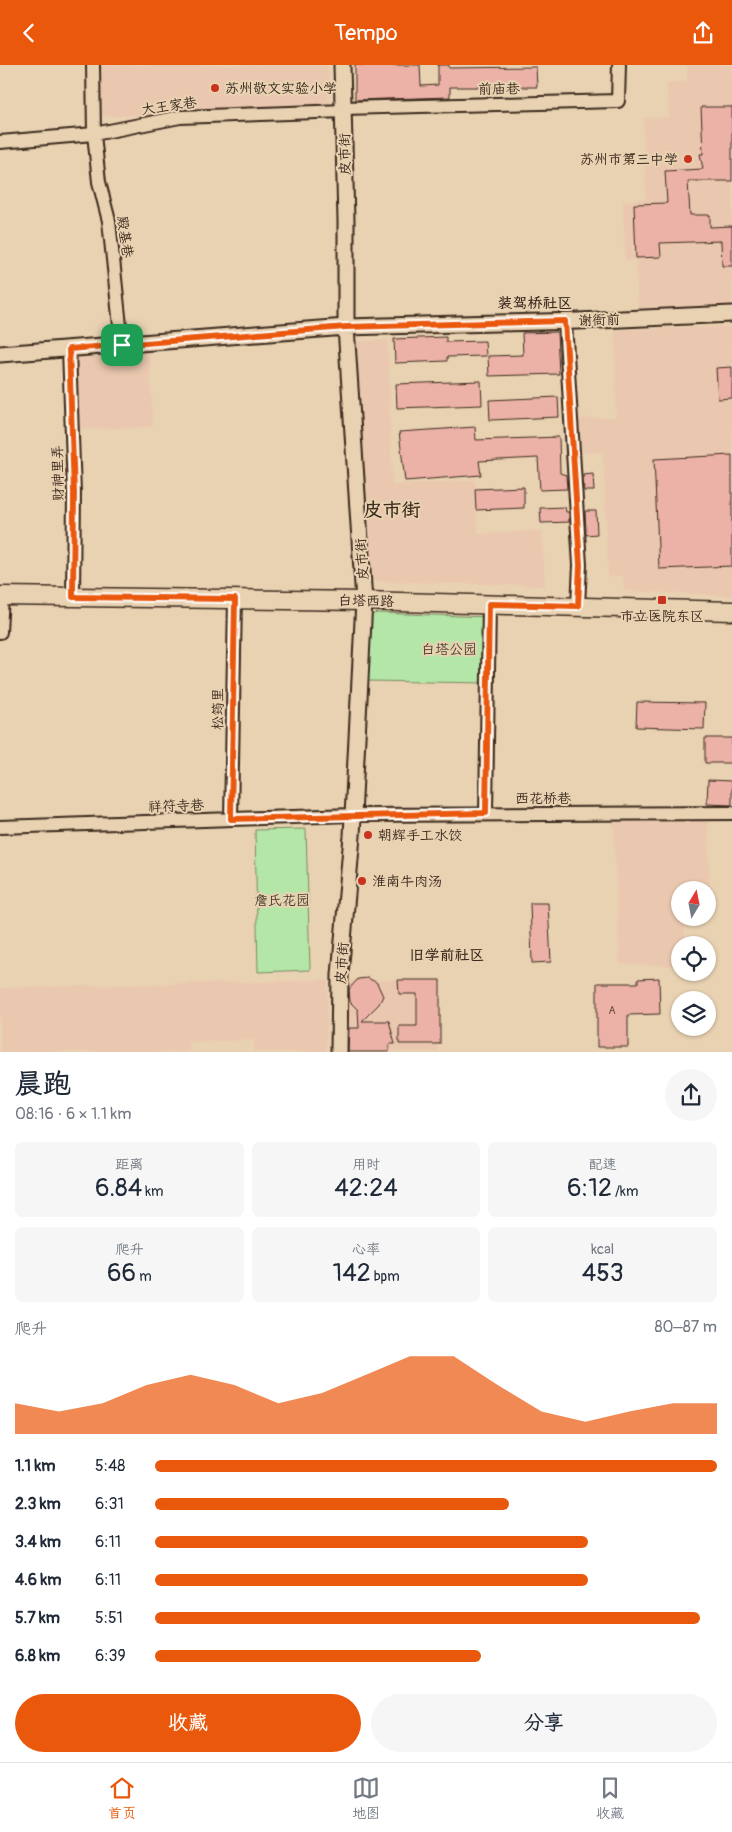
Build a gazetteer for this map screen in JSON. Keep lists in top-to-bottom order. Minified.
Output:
{"streets":{"main road":["白塔西路"],"street":["前庙巷","大王家巷","皮市街","殿基巷","谢衙前","财神里弄","松筠里","西花桥巷","祥符寺巷"]},"crossings":[["前庙巷","大王家巷"],["前庙巷","皮市街"],["大王家巷","皮市街"],["大王家巷","殿基巷"],["皮市街","谢衙前"],["皮市街","白塔西路"],["皮市街","西花桥巷"],["皮市街","祥符寺巷"],["殿基巷","谢衙前"],["谢衙前","财神里弄"],["财神里弄","白塔西路"],["白塔西路","松筠里"],["松筠里","祥符寺巷"],["西花桥巷","祥符寺巷"]],"districts":["装驾桥社区","皮市街","旧学前社区"],"parks":["白塔公园","詹氏花园"],"places":{"other":["苏州敬文实验小学","苏州市第三中学","朝辉手工水饺","淮南牛肉汤"],"transit":["市立医院东区"]},"house_numbers":["A"],"north":"top","page":{"header":"Tempo","heading":["晨跑","08:16 · 6 × 1.1 km"],"stats":[["距离","6.84 km"],["用时","42:24"],["配速","6:12 /km"],["爬升","66 m"],["心率","142 bpm"],["kcal","453"]],"chart":["爬升","80–87 m"],"list":[{"name":"1.1 km","note":"5:48"},{"name":"2.3 km","note":"6:31"},{"name":"3.4 km","note":"6:11"},{"name":"4.6 km","note":"6:11"},{"name":"5.7 km","note":"5:51"},{"name":"6.8 km","note":"6:39"}],"buttons":["收藏","分享"],"tabs":["首页","地图","收藏"]}}
